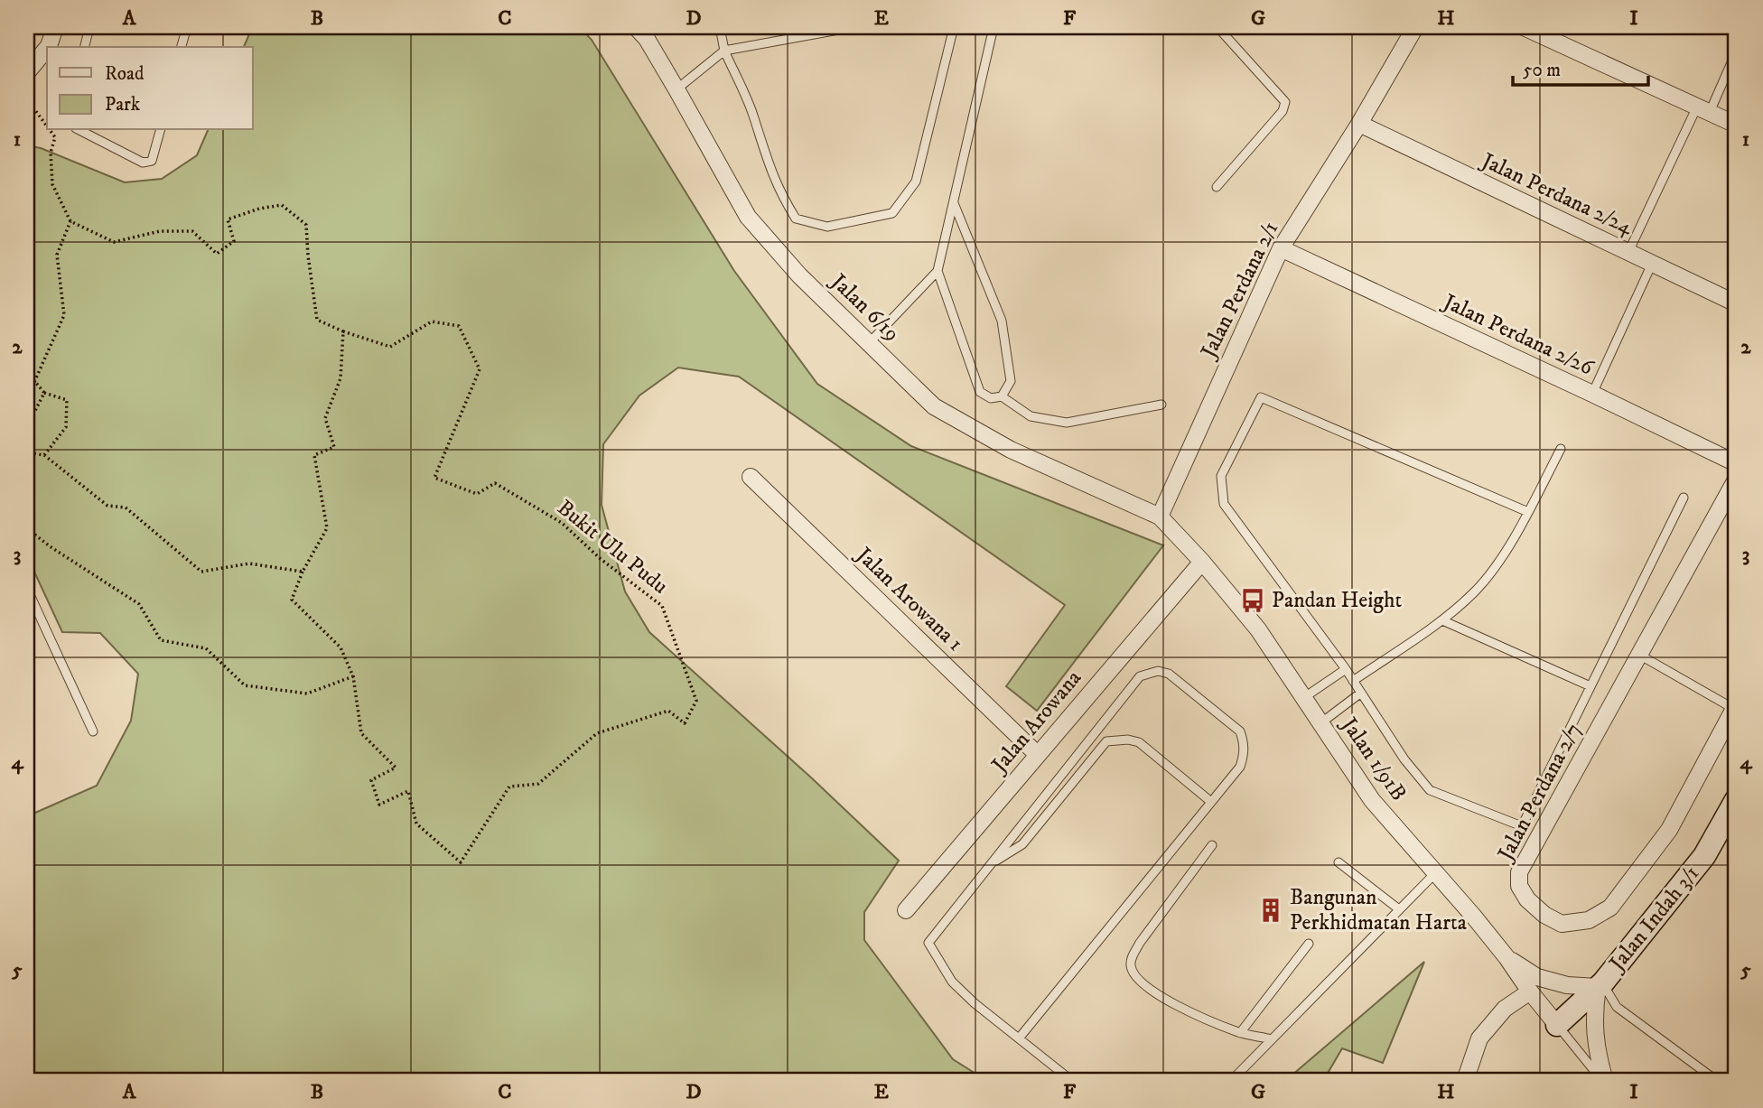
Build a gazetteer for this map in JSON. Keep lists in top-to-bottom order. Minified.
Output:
{"streets":{"street":["Jalan Perdana 2/24","Jalan Perdana 2/1","Jalan 6/19","Jalan Perdana 2/26","Jalan Arowana 1","Jalan Arowana","Jalan 1/91B","Jalan Perdana 2/7","Jalan Indah 3/1"],"path":["Bukit Ulu Pudu"]},"crossings":[["Jalan Perdana 2/24","Jalan Perdana 2/1"],["Jalan Perdana 2/1","Jalan 6/19"],["Jalan Perdana 2/1","Jalan Perdana 2/26"],["Jalan Perdana 2/1","Jalan 1/91B"],["Jalan 6/19","Jalan 1/91B"],["Jalan Arowana 1","Jalan Arowana"],["Jalan Arowana","Jalan 1/91B"],["Jalan 1/91B","Jalan Indah 3/1"]],"places":{"bus stop":["Pandan Height"],"building":["Bangunan Perkhidmatan Harta"]},"legend":["Road","Park"],"scale_bar":"50 m","grid":{"columns":["A","B","C","D","E","F","G","H","I"],"rows":["1","2","3","4","5"]}}
